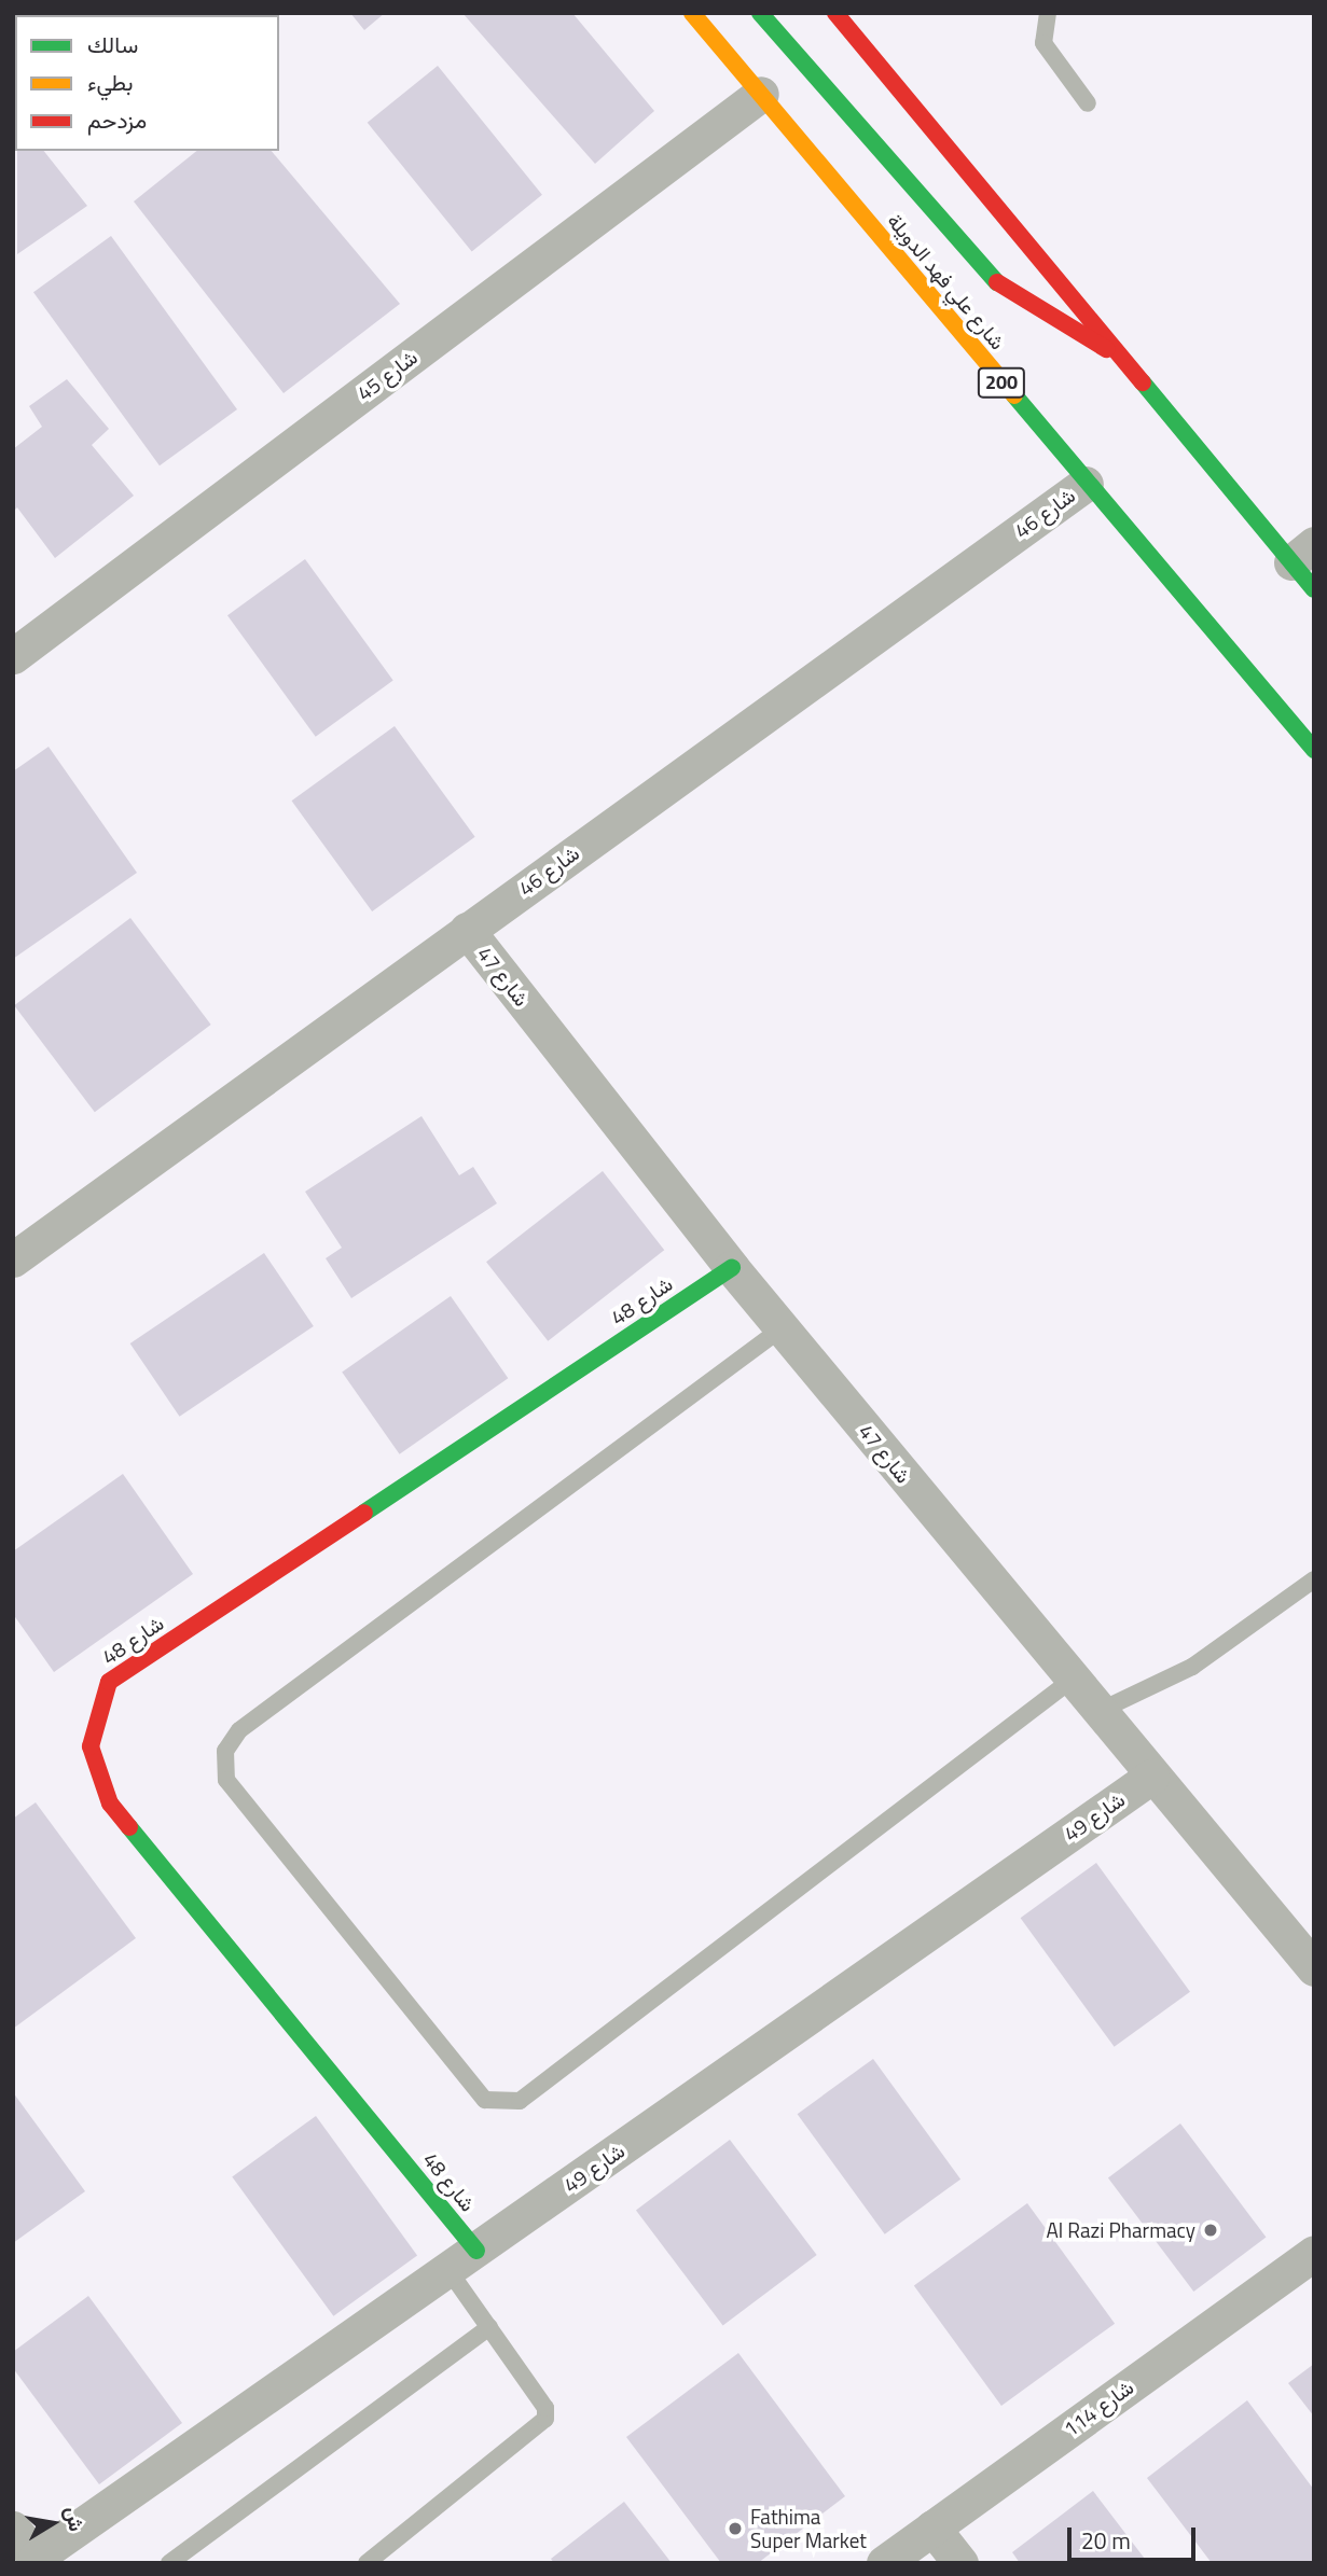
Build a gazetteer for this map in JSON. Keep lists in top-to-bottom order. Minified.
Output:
{"streets":{"main road":["شارع علي فهد الدويلة","200","شارع 48"],"street":["شارع 45","شارع 46","شارع 47","شارع 49","شارع 114"]},"crossings":[["شارع علي فهد الدويلة","شارع 45"],["شارع علي فهد الدويلة","شارع 46"],["شارع 46","شارع 47"],["شارع 47","شارع 48"],["شارع 47","شارع 49"],["شارع 48","شارع 49"]],"places":["Al Razi Pharmacy","Fathima Super Market"],"legend":["سالك","بطيء","مزدحم"],"scale_bar":"20 m","north":"right"}
